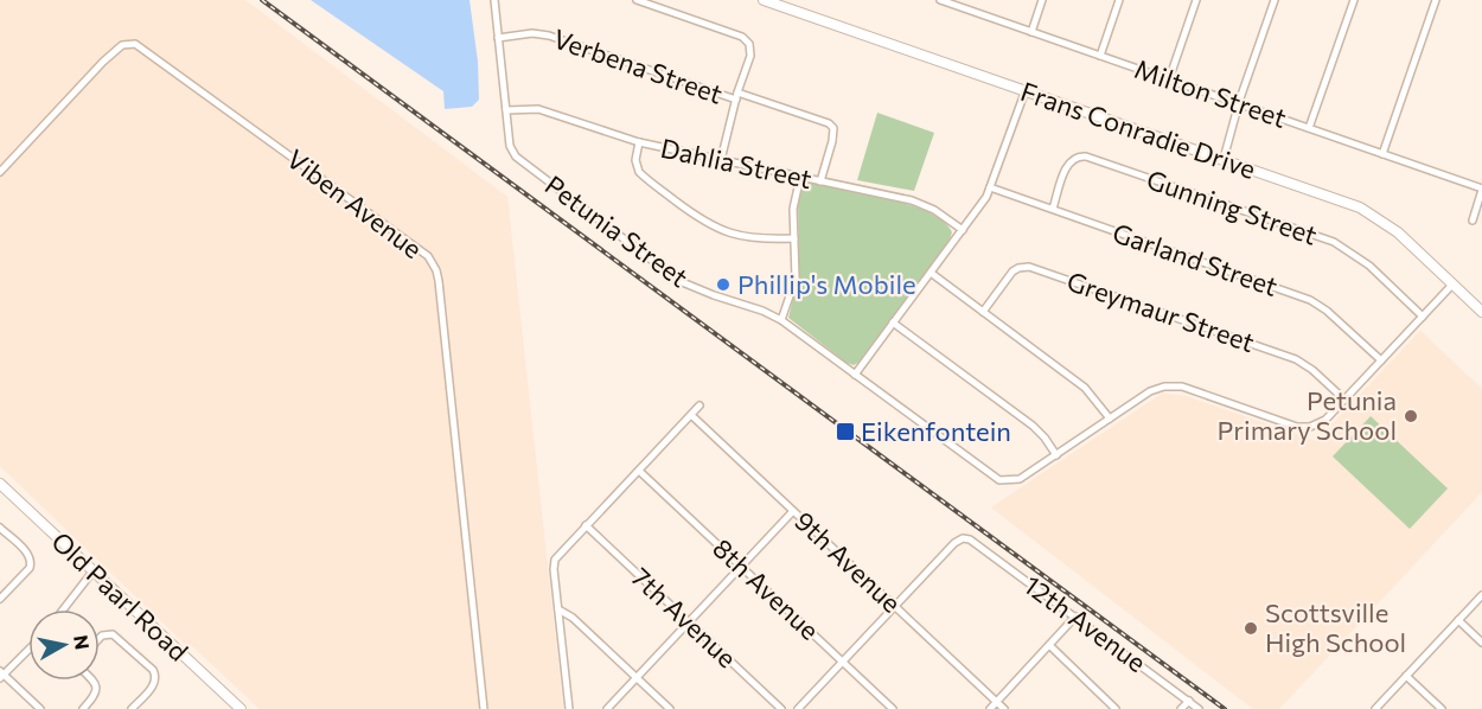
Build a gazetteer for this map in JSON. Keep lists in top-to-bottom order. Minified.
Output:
{"streets":{"street":["Verbena Street","Milton Street","Frans Conradie Drive","Dahlia Street","Viben Avenue","Gunning Street","Petunia Street","Garland Street","Greymaur Street","9th Avenue","8th Avenue","Old Paarl Road","7th Avenue","12th Avenue"]},"crossings":[["Verbena Street","Dahlia Street"],["Verbena Street","Petunia Street"],["Frans Conradie Drive","Petunia Street"],["Dahlia Street","Petunia Street"],["Gunning Street","Petunia Street"],["Gunning Street","Garland Street"],["Petunia Street","Garland Street"],["Petunia Street","Greymaur Street"],["9th Avenue","12th Avenue"]],"places":{"other":["Phillip's Mobile","Petunia Primary School","Scottsville High School"],"transit":["Eikenfontein"]},"north":"right"}
